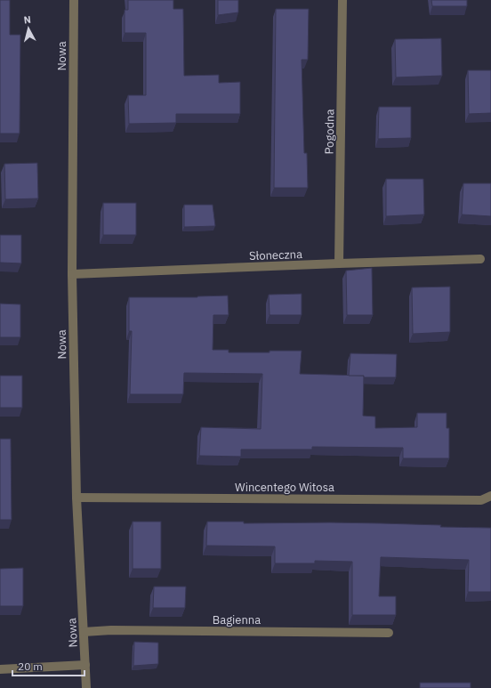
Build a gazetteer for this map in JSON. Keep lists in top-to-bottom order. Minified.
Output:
{"streets":{"street":["Nowa","Pogodna","Słoneczna","Wincentego Witosa","Bagienna"]},"crossings":[["Nowa","Słoneczna"],["Nowa","Wincentego Witosa"],["Nowa","Bagienna"],["Pogodna","Słoneczna"]],"scale_bar":"20 m","north":"top"}
